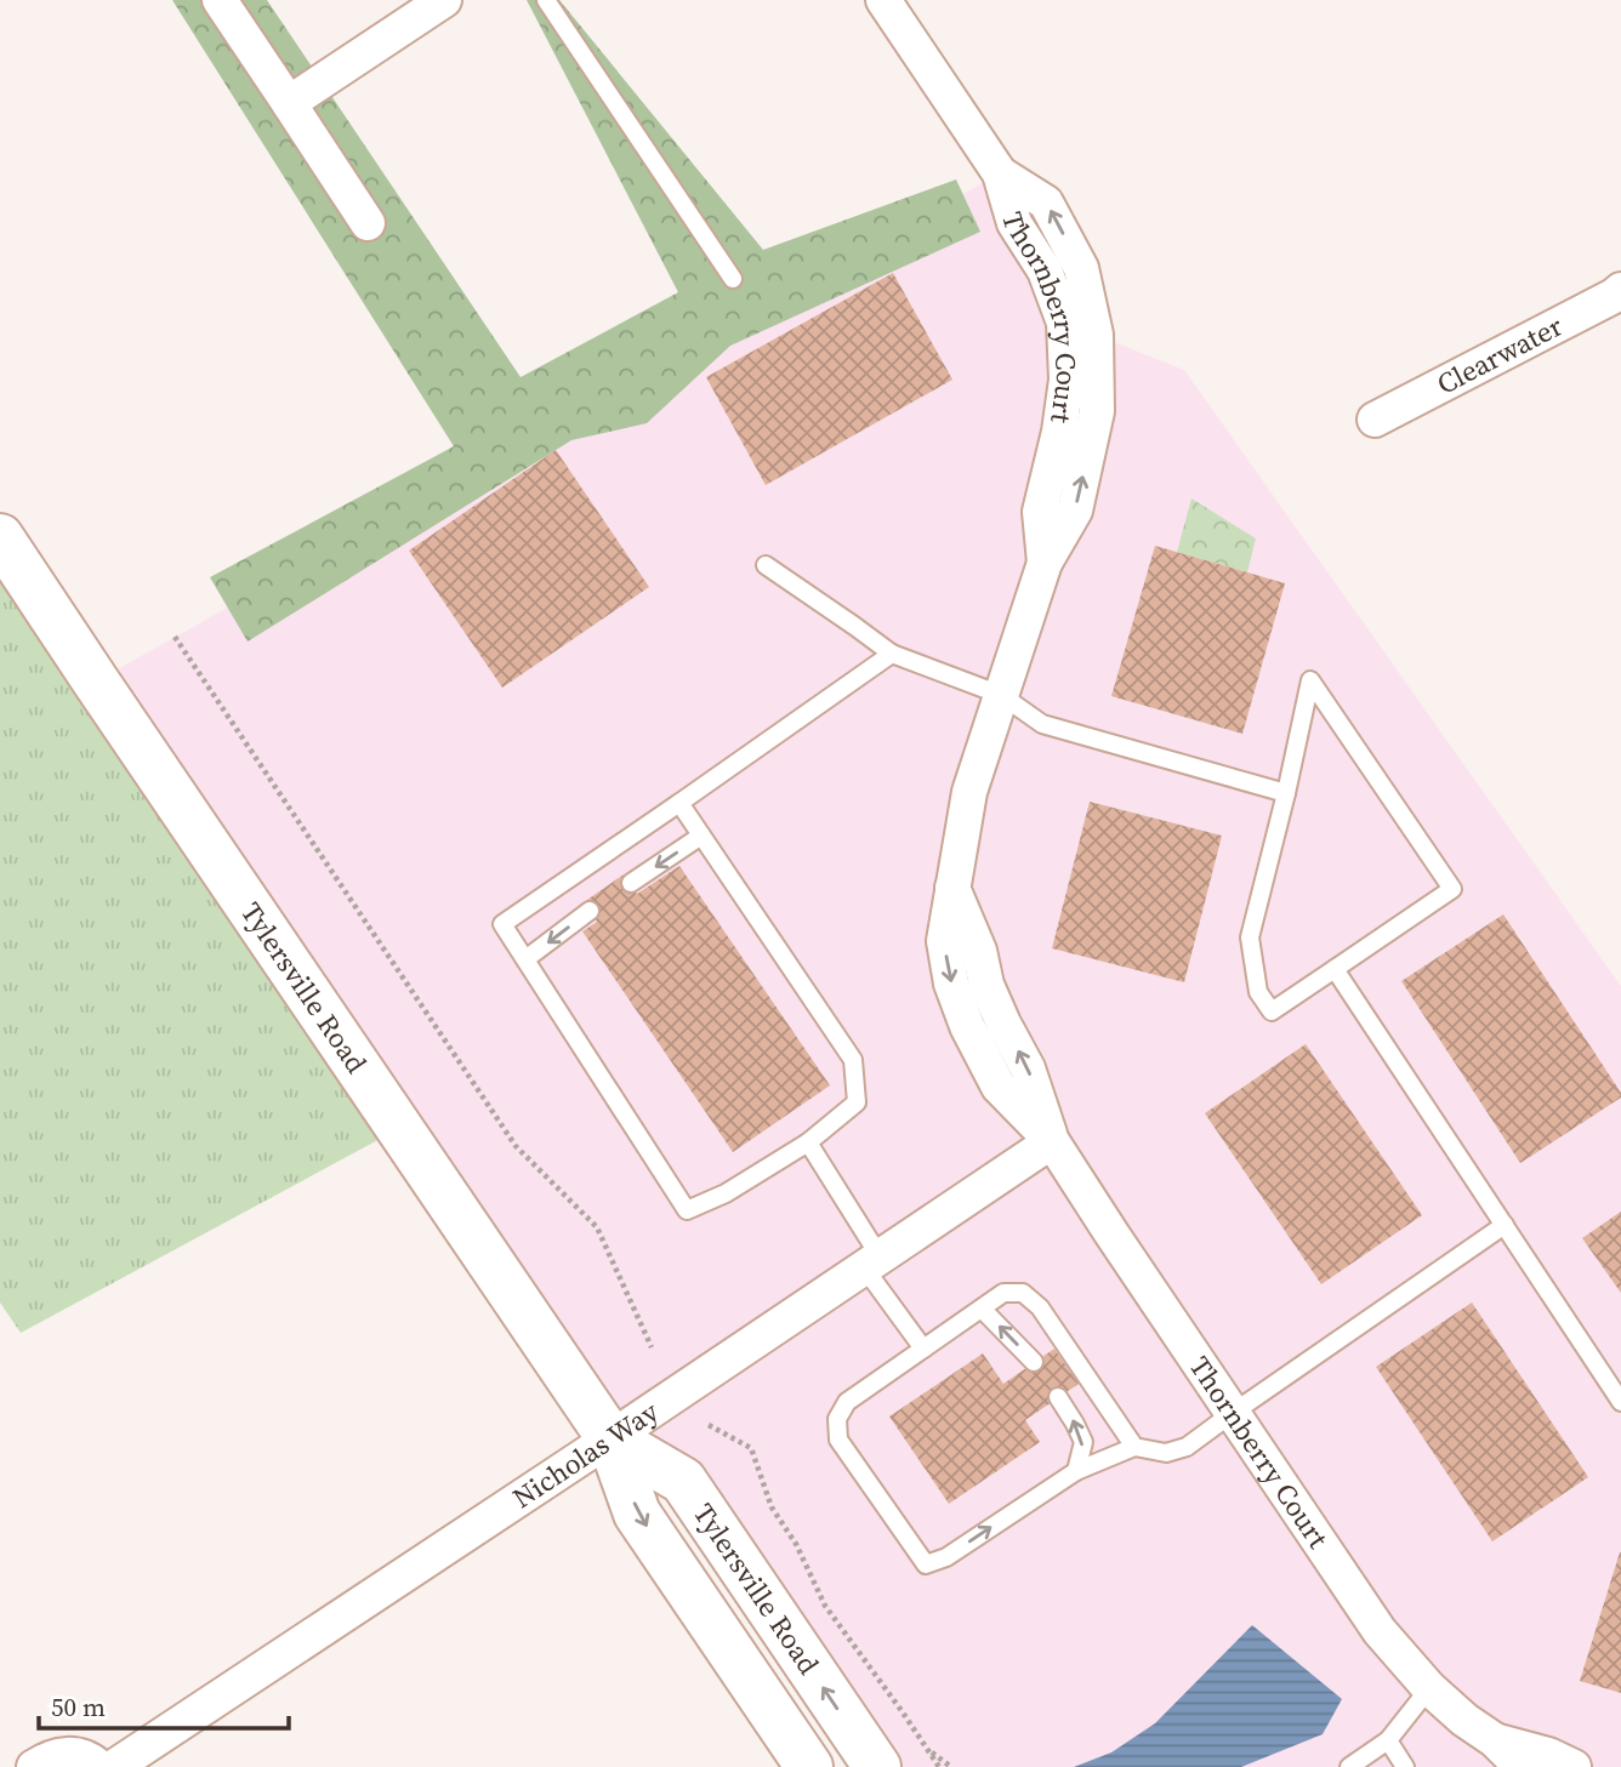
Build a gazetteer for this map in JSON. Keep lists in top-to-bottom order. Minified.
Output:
{"streets":{"main road":["Tylersville Road"],"street":["Thornberry Court","Clearwater","Nicholas Way"]},"crossings":[["Thornberry Court","Nicholas Way"],["Tylersville Road","Nicholas Way"]],"scale_bar":"50 m"}
